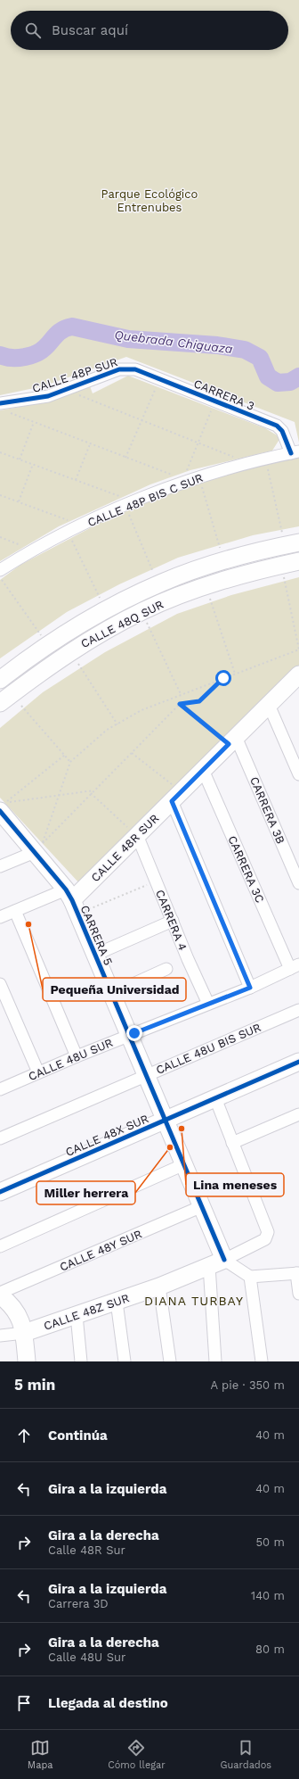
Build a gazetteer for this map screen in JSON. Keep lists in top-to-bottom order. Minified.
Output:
{"streets":{"street":["CALLE 48P SUR","CARRERA 3","CALLE 48P BIS C SUR","CALLE 48Q SUR","CARRERA 3B","CALLE 48R SUR","CARRERA 3C","CARRERA 4","CARRERA 5","CALLE 48U BIS SUR","CALLE 48U SUR","CALLE 48X SUR","CALLE 48Y SUR","CALLE 48Z SUR"]},"crossings":[["CALLE 48P SUR","CARRERA 3"],["CARRERA 3","CALLE 48P BIS C SUR"],["CARRERA 3B","CALLE 48R SUR"],["CALLE 48R SUR","CARRERA 3C"],["CALLE 48R SUR","CARRERA 4"],["CALLE 48R SUR","CARRERA 5"],["CARRERA 3C","CALLE 48U SUR"],["CARRERA 4","CALLE 48U SUR"],["CARRERA 5","CALLE 48U BIS SUR"],["CARRERA 5","CALLE 48U SUR"],["CARRERA 5","CALLE 48X SUR"],["CARRERA 5","CALLE 48Y SUR"],["CARRERA 5","CALLE 48Z SUR"]],"districts":["DIANA TURBAY"],"water":["Quebrada Chiguaza"],"parks":["Parque Ecológico Entrenubes"],"places":["Pequeña Universidad","Lina meneses","Miller herrera"],"page":{"search":"Buscar aquí","heading":["5 min","A pie · 350 m"],"list":[["Continúa","40 m"],["Gira a la izquierda","40 m"],["Gira a la derecha","Calle 48R Sur","50 m"],["Gira a la izquierda","Carrera 3D","140 m"],["Gira a la derecha","Calle 48U Sur","80 m"],"Llegada al destino"],"nav":["Mapa","Cómo llegar","Guardados"]}}
